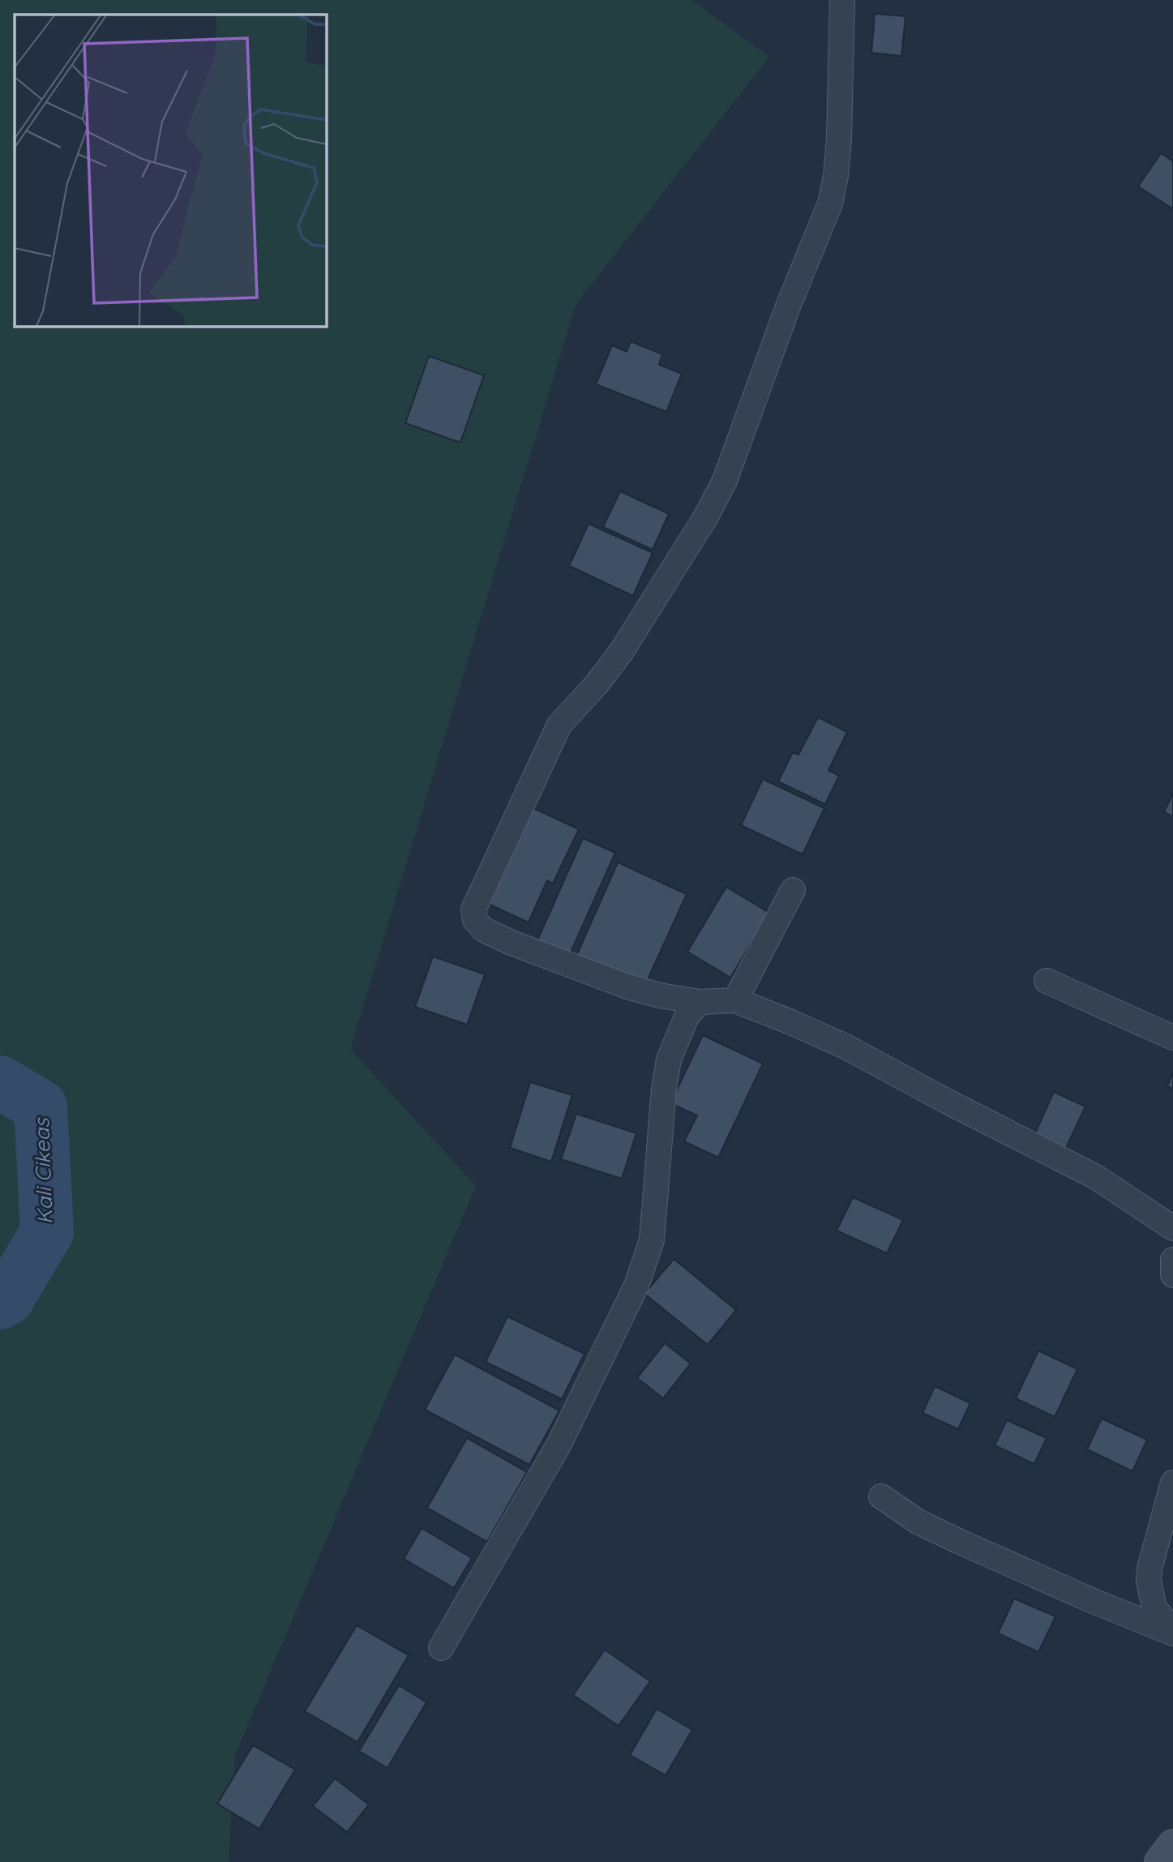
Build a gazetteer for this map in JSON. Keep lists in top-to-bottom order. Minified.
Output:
{"water":["Kali Cikeas"]}
